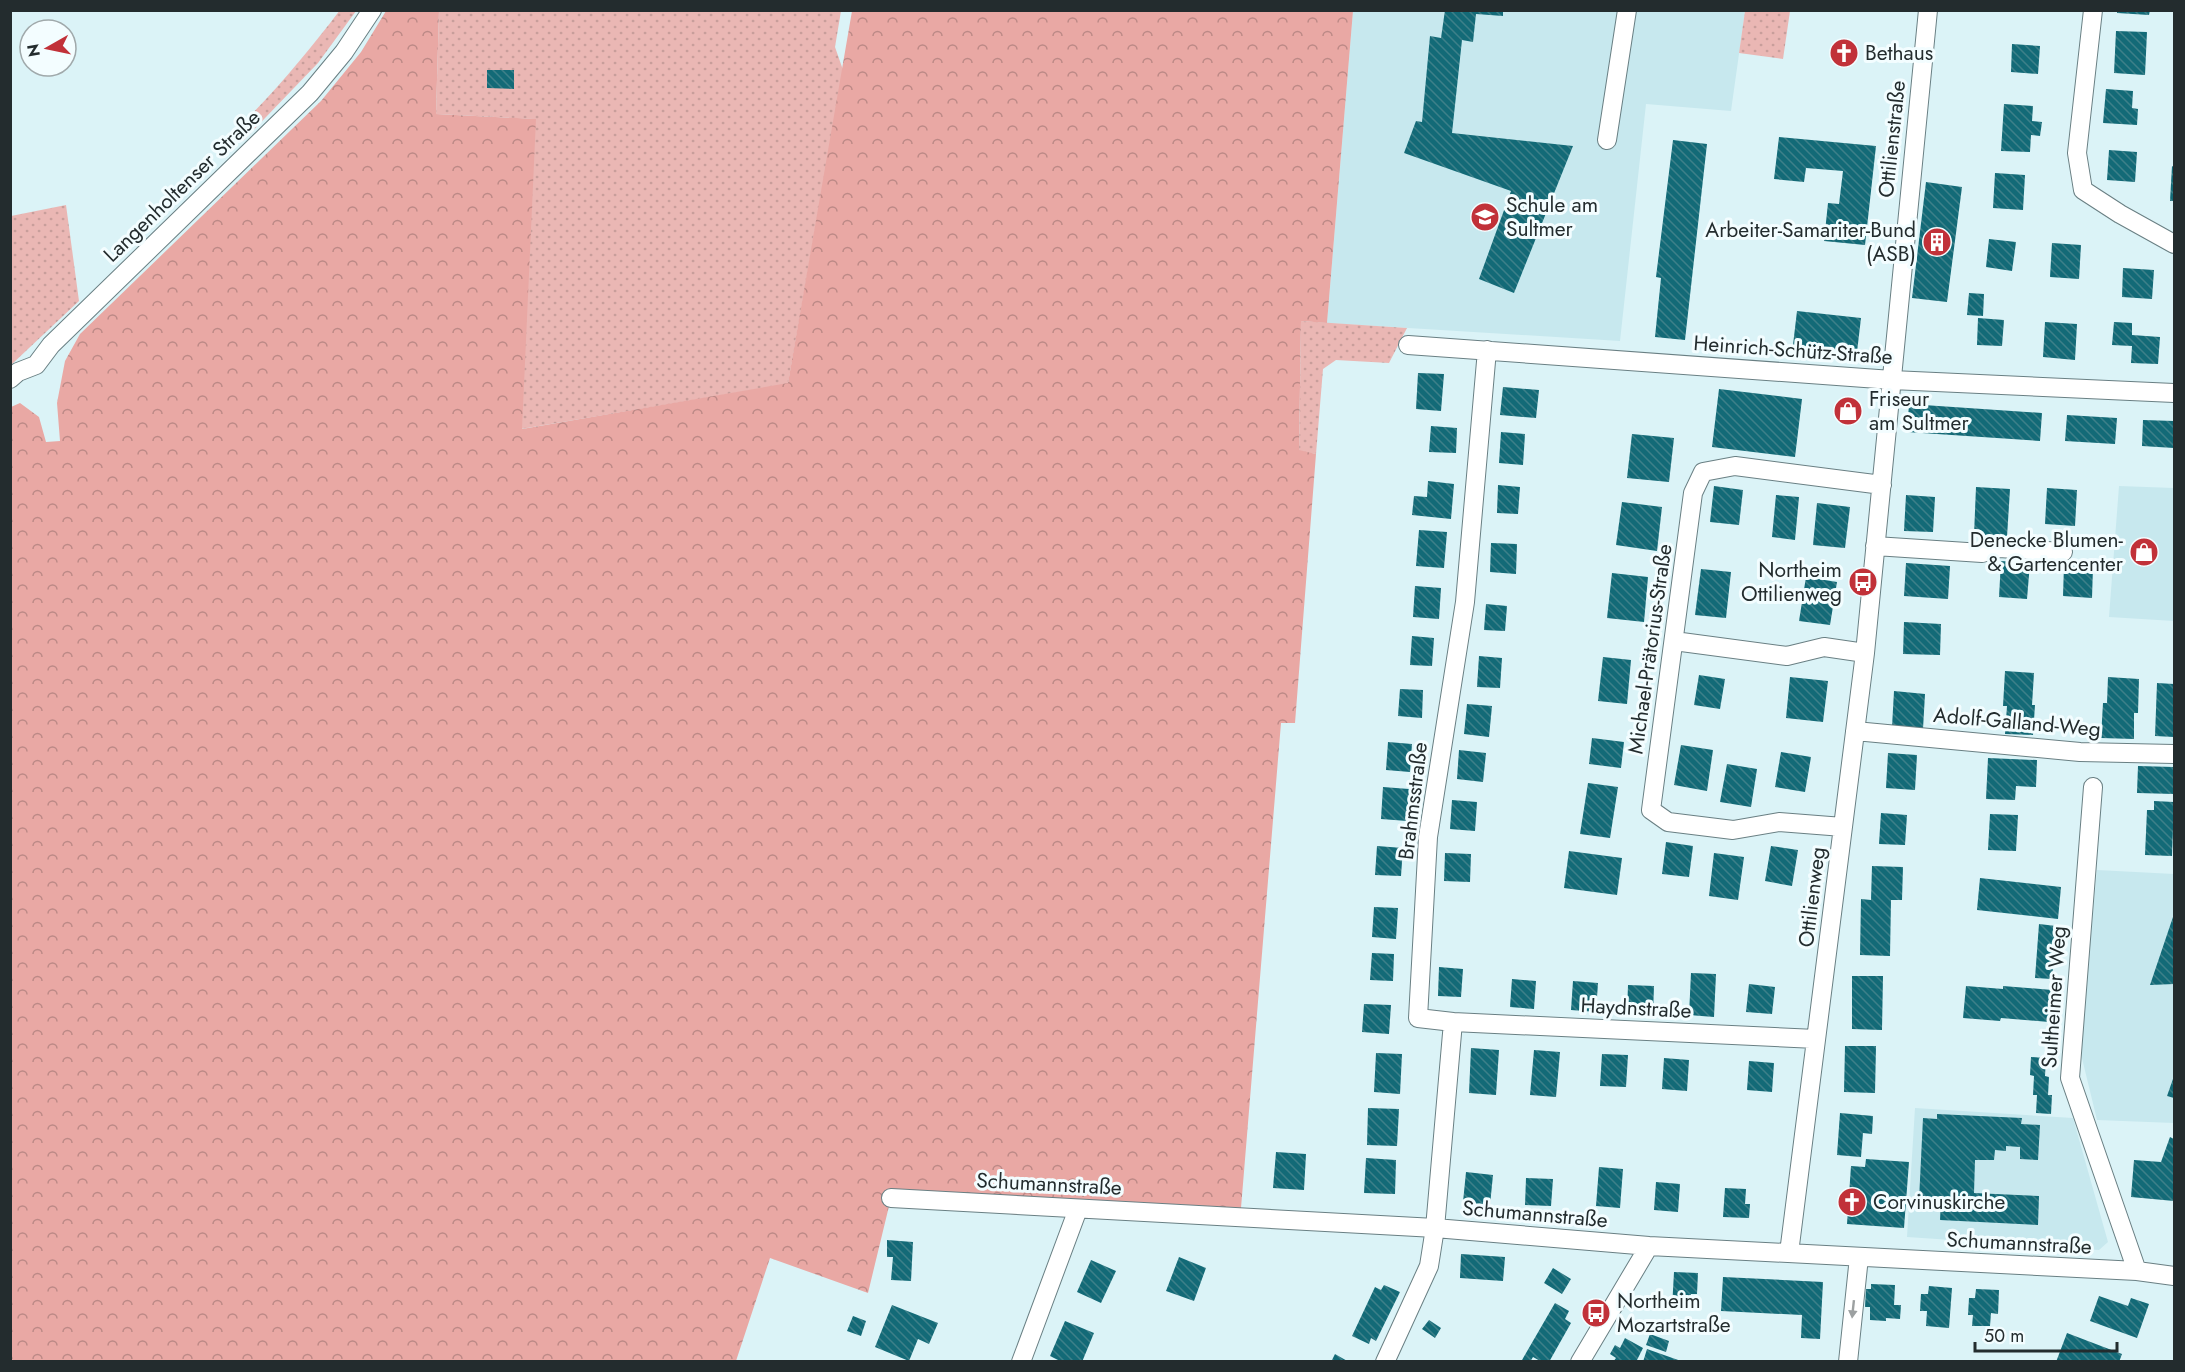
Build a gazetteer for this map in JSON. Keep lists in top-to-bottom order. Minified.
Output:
{"streets":{"street":["Ottilienstraße","Langenholtenser Straße","Heinrich-Schütz-Straße","Michael-Prätorius-Straße","Adolf-Galland-Weg","Brahmsstraße","Ottilienweg","Sultheimer Weg","Haydnstraße","Schumannstraße"]},"crossings":[["Ottilienstraße","Heinrich-Schütz-Straße"],["Ottilienstraße","Ottilienweg"],["Heinrich-Schütz-Straße","Brahmsstraße"],["Heinrich-Schütz-Straße","Ottilienweg"],["Michael-Prätorius-Straße","Ottilienweg"],["Adolf-Galland-Weg","Ottilienweg"],["Brahmsstraße","Haydnstraße"],["Ottilienweg","Haydnstraße"],["Ottilienweg","Schumannstraße"],["Sultheimer Weg","Schumannstraße"]],"places":{"church":["Bethaus","Corvinuskirche"],"school or university":["Schule am Sultmer"],"building":["Arbeiter-Samariter-Bund (ASB)"],"shop":["Friseur am Sultmer","Denecke Blumen- & Gartencenter"],"bus stop":["Northeim Ottilienweg","Northeim Mozartstraße"]},"scale_bar":"50 m","north":"left"}
